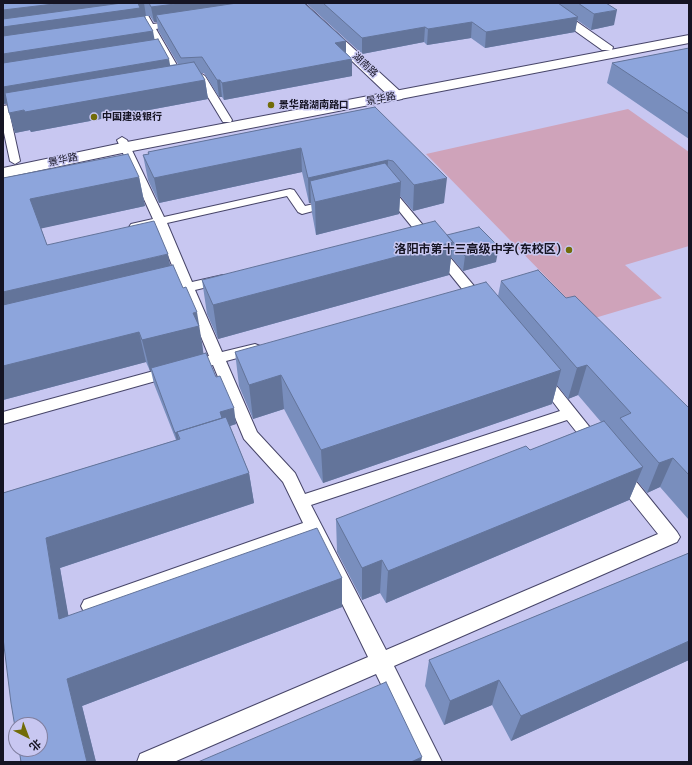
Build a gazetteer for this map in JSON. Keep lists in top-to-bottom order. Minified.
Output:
{"streets":{"main road":["湖南路","景华路"]},"crossings":[["湖南路","景华路"]],"places":["景华路湖南路口","中国建设银行","洛阳市第十三高级中学(东校区)"],"north":"bottom right"}
